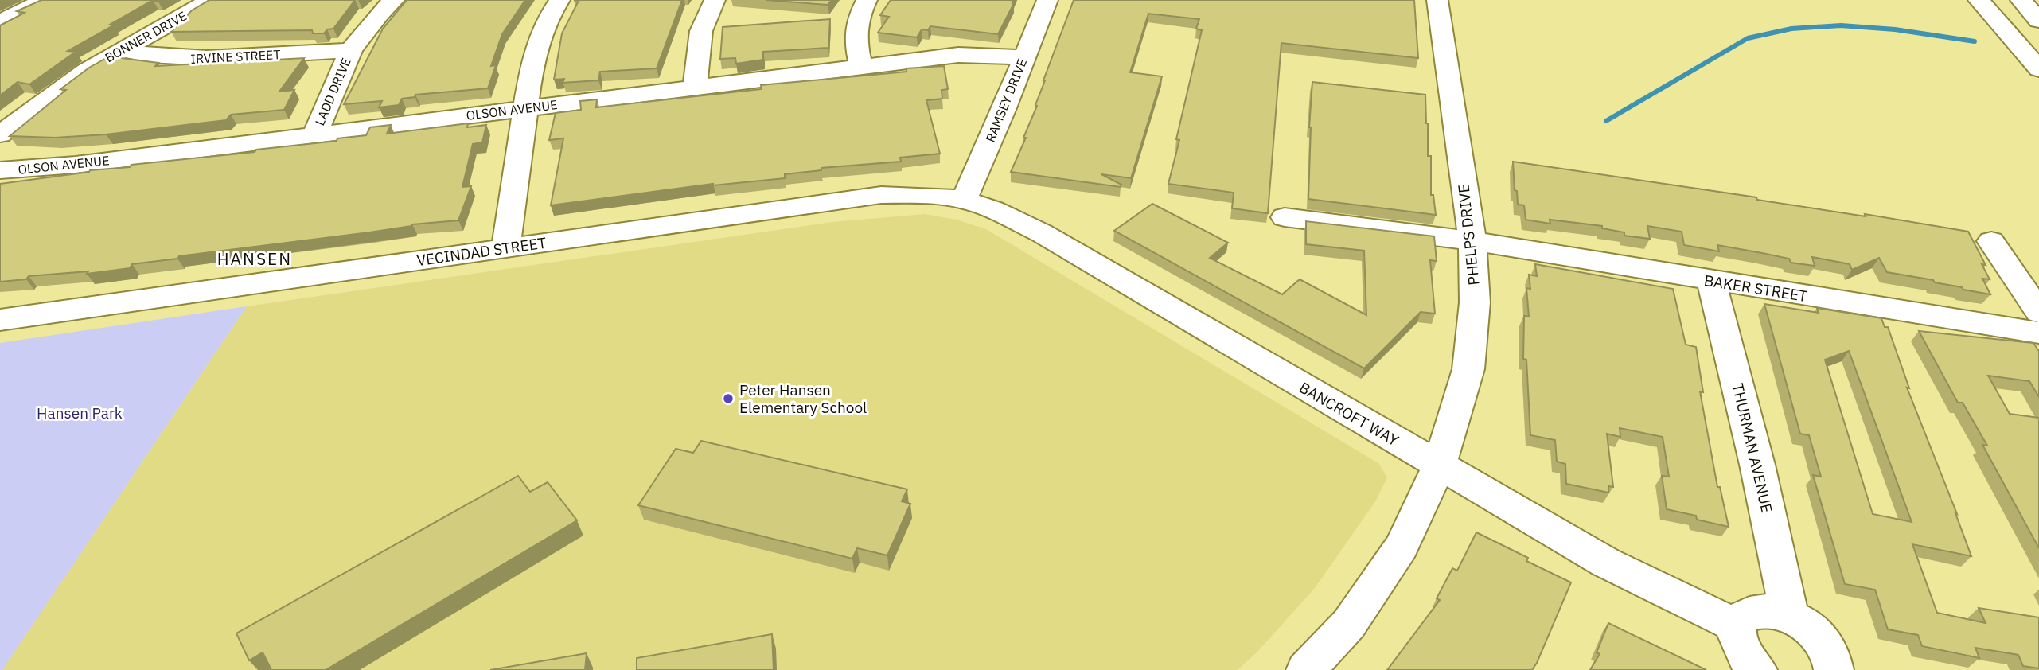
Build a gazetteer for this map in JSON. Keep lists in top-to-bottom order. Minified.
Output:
{"streets":{"street":["BONNER DRIVE","IRVINE STREET","LADD DRIVE","RAMSEY DRIVE","OLSON AVENUE","PHELPS DRIVE","VECINDAD STREET","BAKER STREET","BANCROFT WAY","THURMAN AVENUE"]},"crossings":[["BONNER DRIVE","IRVINE STREET"],["IRVINE STREET","LADD DRIVE"],["LADD DRIVE","OLSON AVENUE"],["RAMSEY DRIVE","OLSON AVENUE"],["RAMSEY DRIVE","VECINDAD STREET"],["RAMSEY DRIVE","BANCROFT WAY"],["PHELPS DRIVE","BAKER STREET"],["PHELPS DRIVE","BANCROFT WAY"],["VECINDAD STREET","BANCROFT WAY"],["BAKER STREET","THURMAN AVENUE"]],"districts":["HANSEN"],"parks":["Hansen Park"],"places":["Peter Hansen Elementary School"]}
